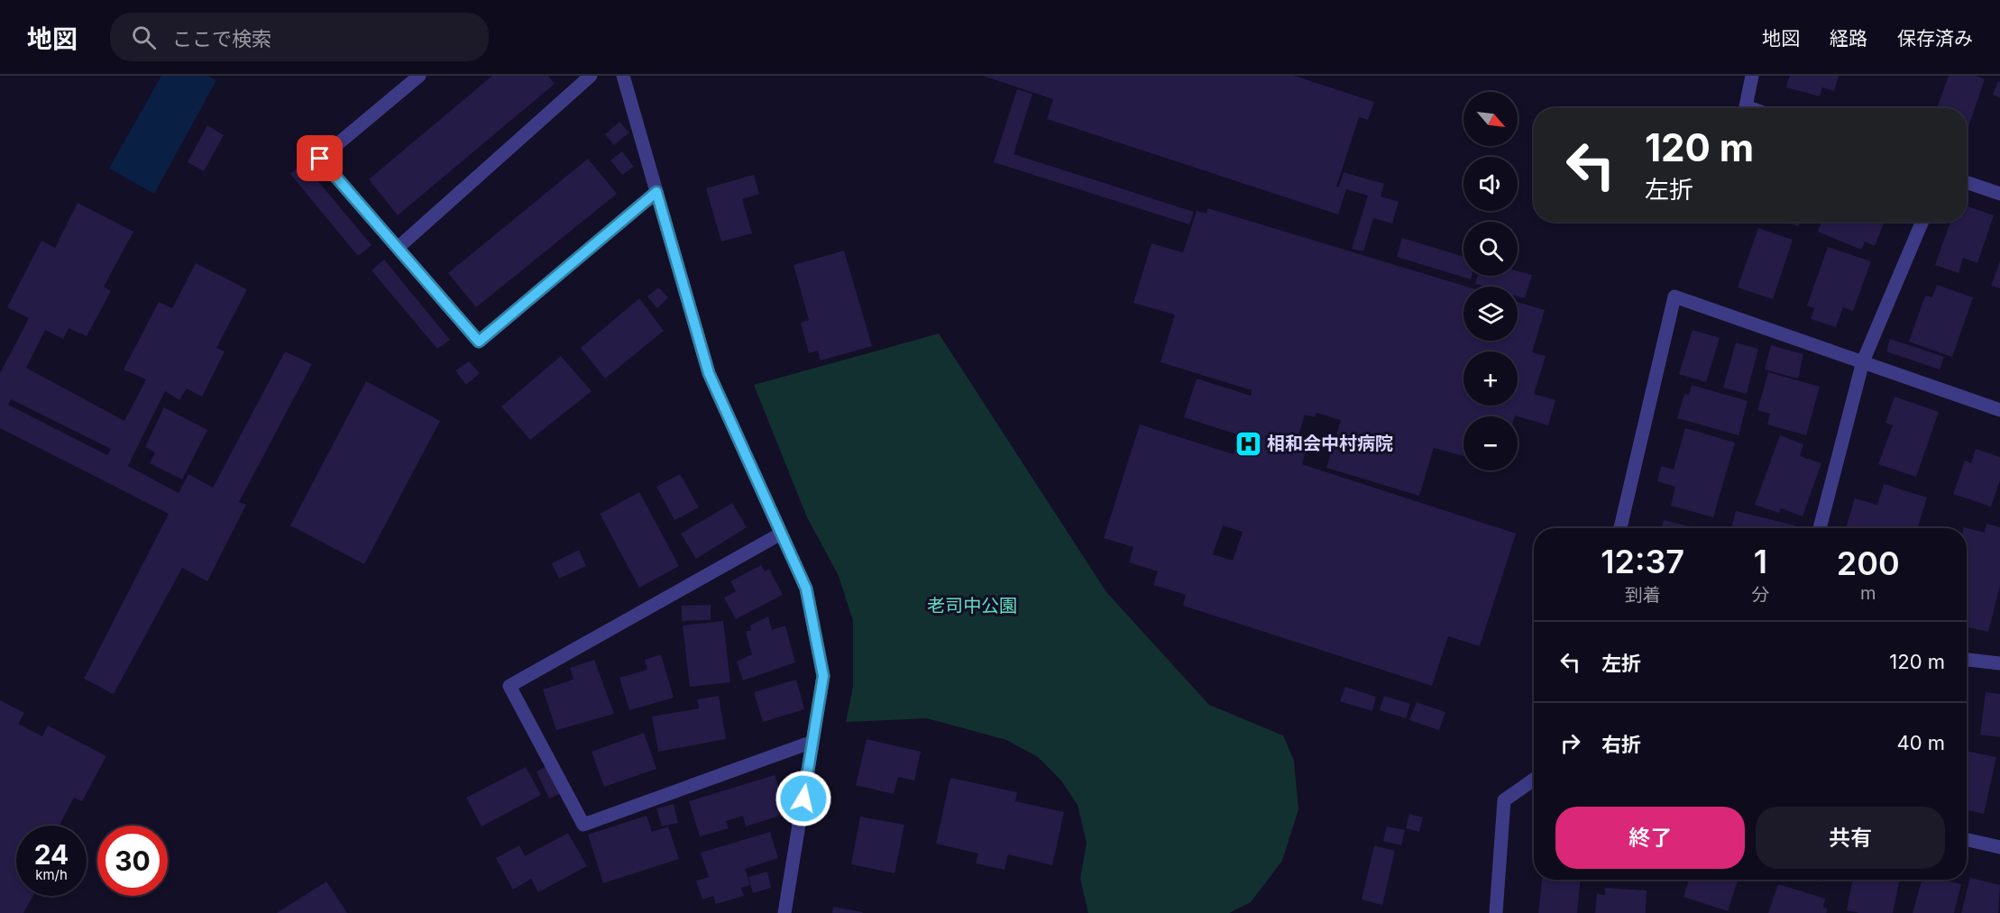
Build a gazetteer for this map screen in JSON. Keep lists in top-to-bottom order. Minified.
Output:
{"parks":["老司中公園"],"places":{"hospital":["相和会中村病院"]},"north":"bottom right","page":{"header":"地図","search":"ここで検索","nav":["地図","経路","保存済み"],"map_buttons":["+","−"],"turn":["120 m","左折"],"eta":["12:37","到着","1","分","200","m"],"list":[{"name":"左折","value":"120 m"},{"name":"右折","value":"40 m"}],"buttons":["終了","共有"],"speed":"24 km/h","limit":"30"}}
